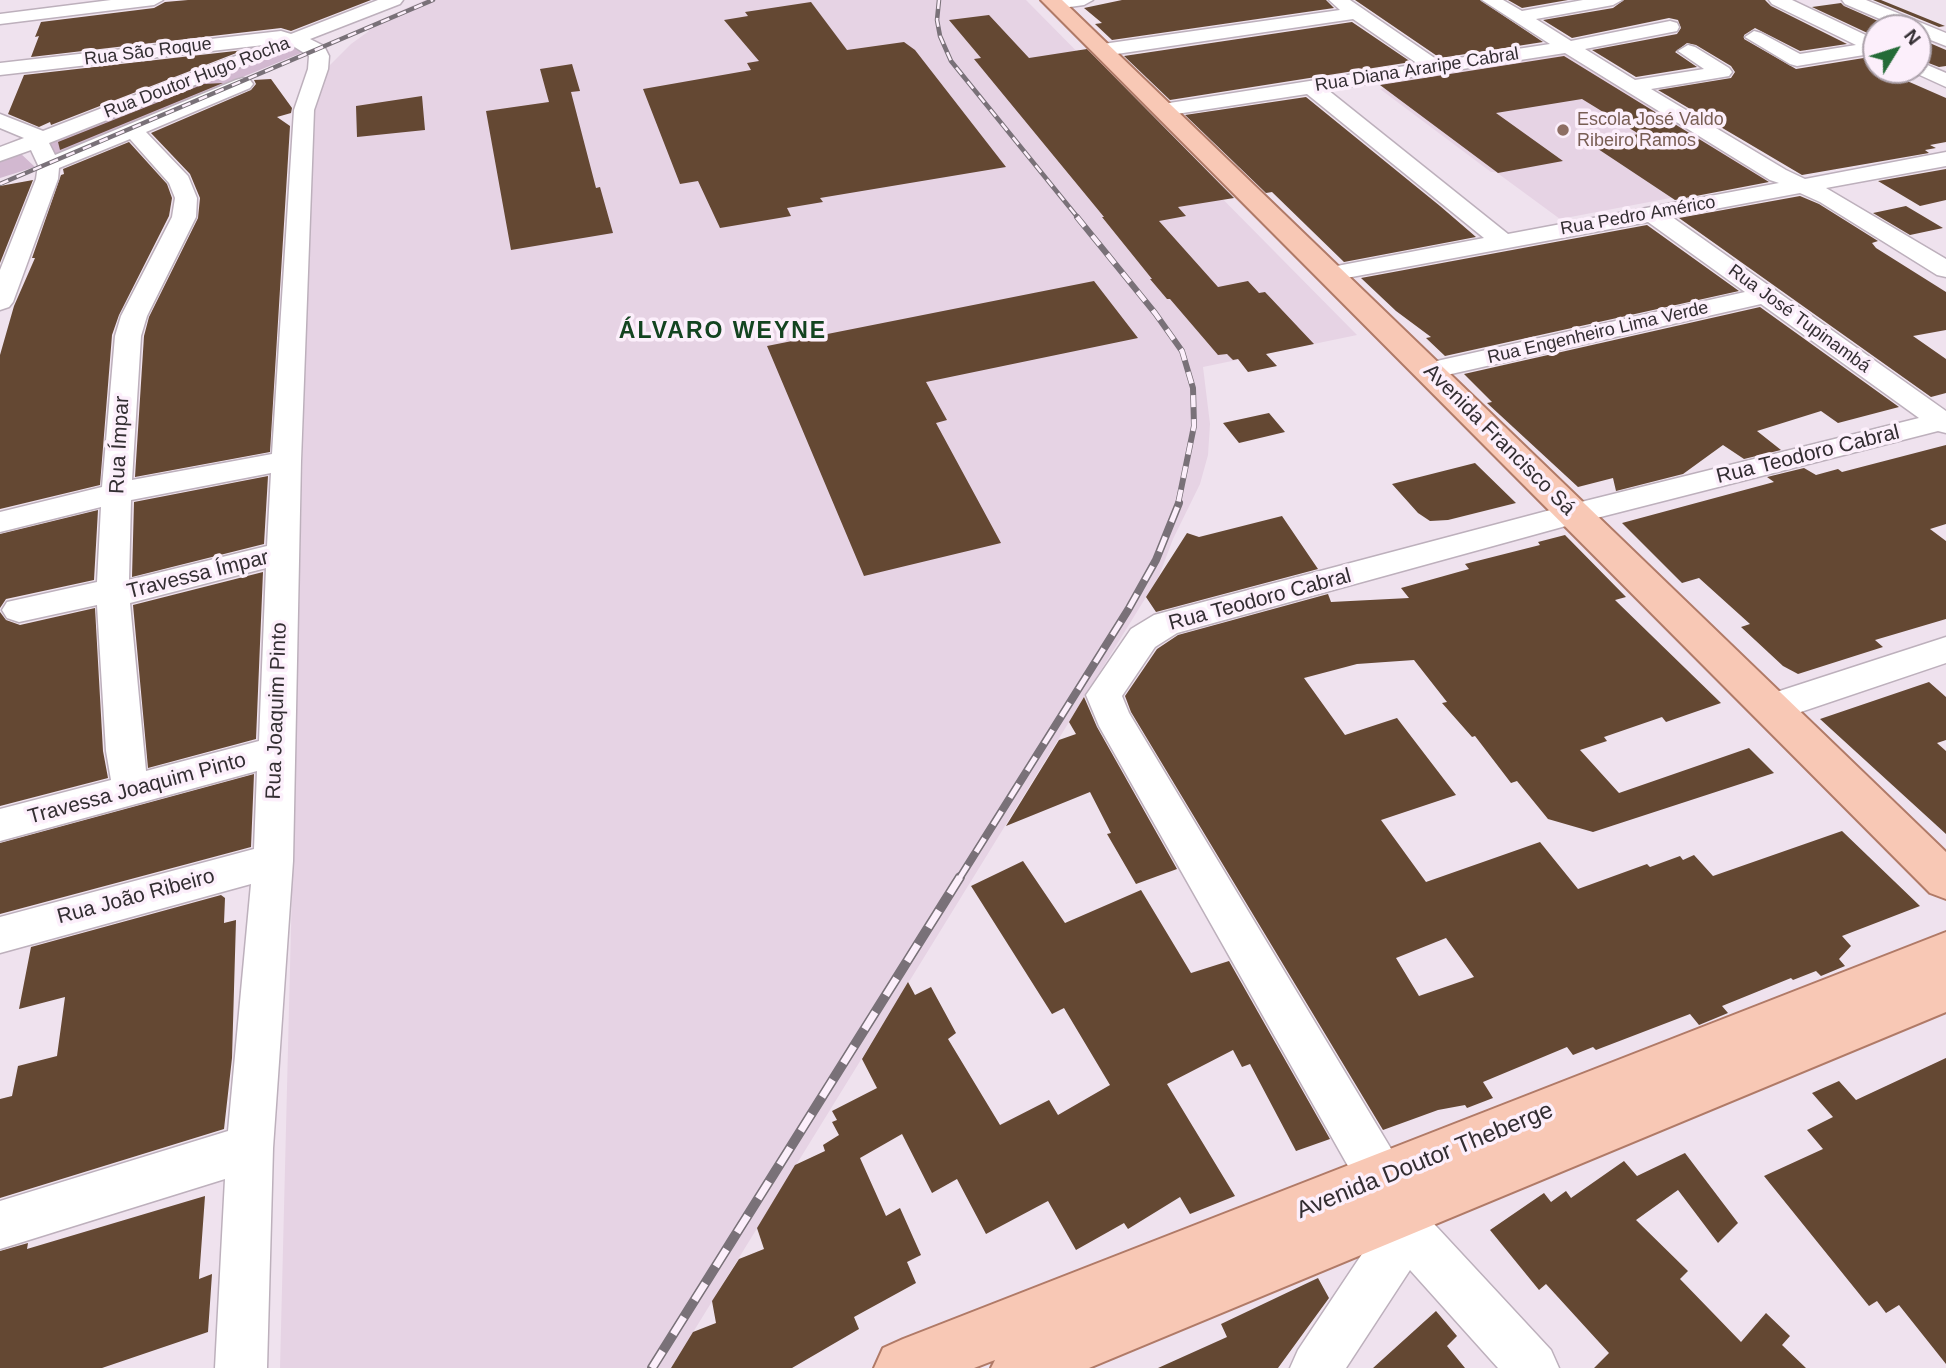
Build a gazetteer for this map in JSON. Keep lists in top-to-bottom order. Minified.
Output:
{"streets":{"main road":["Avenida Francisco Sá","Avenida Doutor Theberge"],"street":["Rua São Roque","Rua Diana Araripe Cabral","Rua Doutor Hugo Rocha","Rua Pedro Américo","Rua José Tupinambá","Rua Engenheiro Lima Verde","Rua Ímpar","Rua Teodoro Cabral","Travessa Ímpar","Rua Joaquim Pinto","Travessa Joaquim Pinto","Rua João Ribeiro"]},"crossings":[["Rua São Roque","Rua Doutor Hugo Rocha"],["Rua São Roque","Rua Joaquim Pinto"],["Rua Diana Araripe Cabral","Avenida Francisco Sá"],["Rua Doutor Hugo Rocha","Rua Joaquim Pinto"],["Rua Pedro Américo","Rua José Tupinambá"],["Rua Pedro Américo","Avenida Francisco Sá"],["Rua José Tupinambá","Rua Engenheiro Lima Verde"],["Rua José Tupinambá","Rua Teodoro Cabral"],["Rua Engenheiro Lima Verde","Avenida Francisco Sá"],["Avenida Francisco Sá","Rua Teodoro Cabral"],["Rua Ímpar","Travessa Ímpar"],["Rua Ímpar","Travessa Joaquim Pinto"],["Rua Teodoro Cabral","Avenida Doutor Theberge"],["Travessa Ímpar","Rua Joaquim Pinto"],["Rua Joaquim Pinto","Travessa Joaquim Pinto"],["Rua Joaquim Pinto","Rua João Ribeiro"]],"districts":["ÁLVARO WEYNE"],"places":["Escola José Valdo Ribeiro Ramos"],"north":"top right"}
